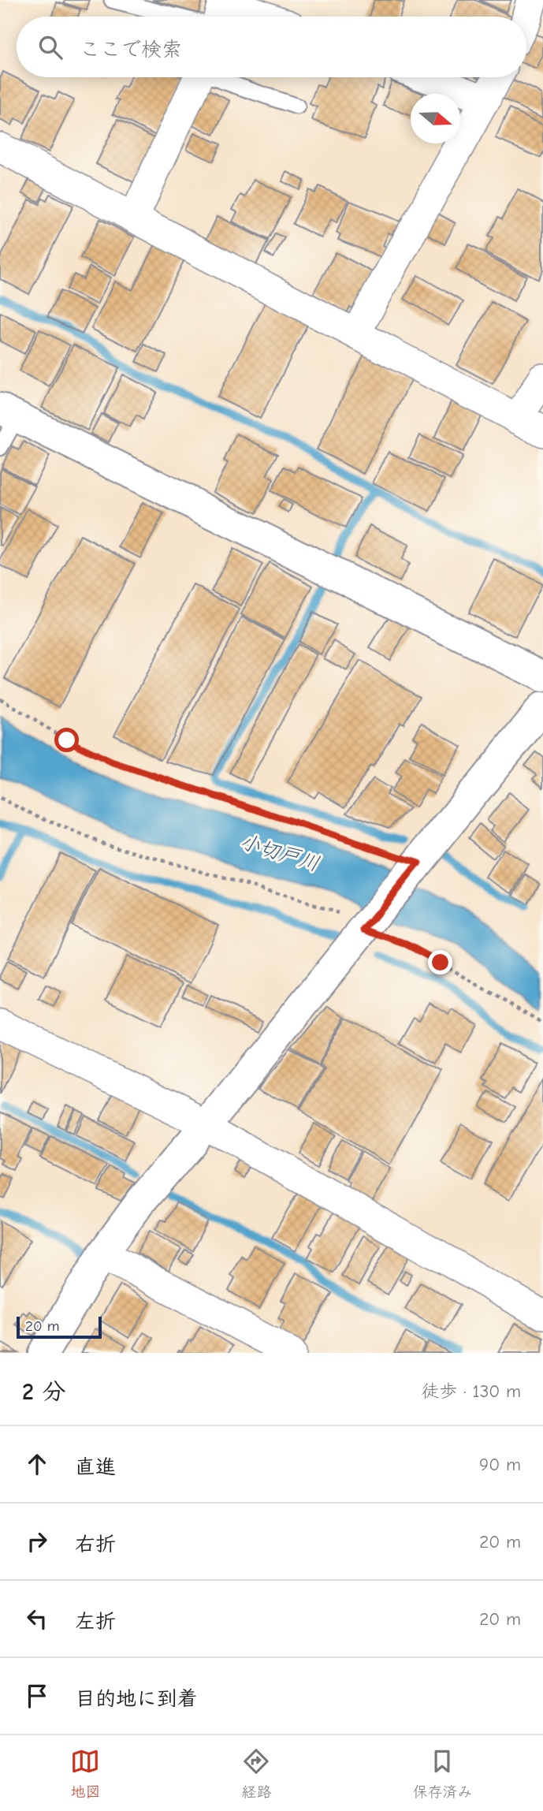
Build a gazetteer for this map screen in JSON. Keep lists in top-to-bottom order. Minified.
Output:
{"water":["小切戸川"],"scale_bar":"20 m","north":"right","page":{"search":"ここで検索","scale":"20 m","heading":["2 分","徒歩 · 130 m"],"list":[["直進","90 m"],["右折","20 m"],["左折","20 m"],"目的地に到着"],"nav":["地図","経路","保存済み"]}}
